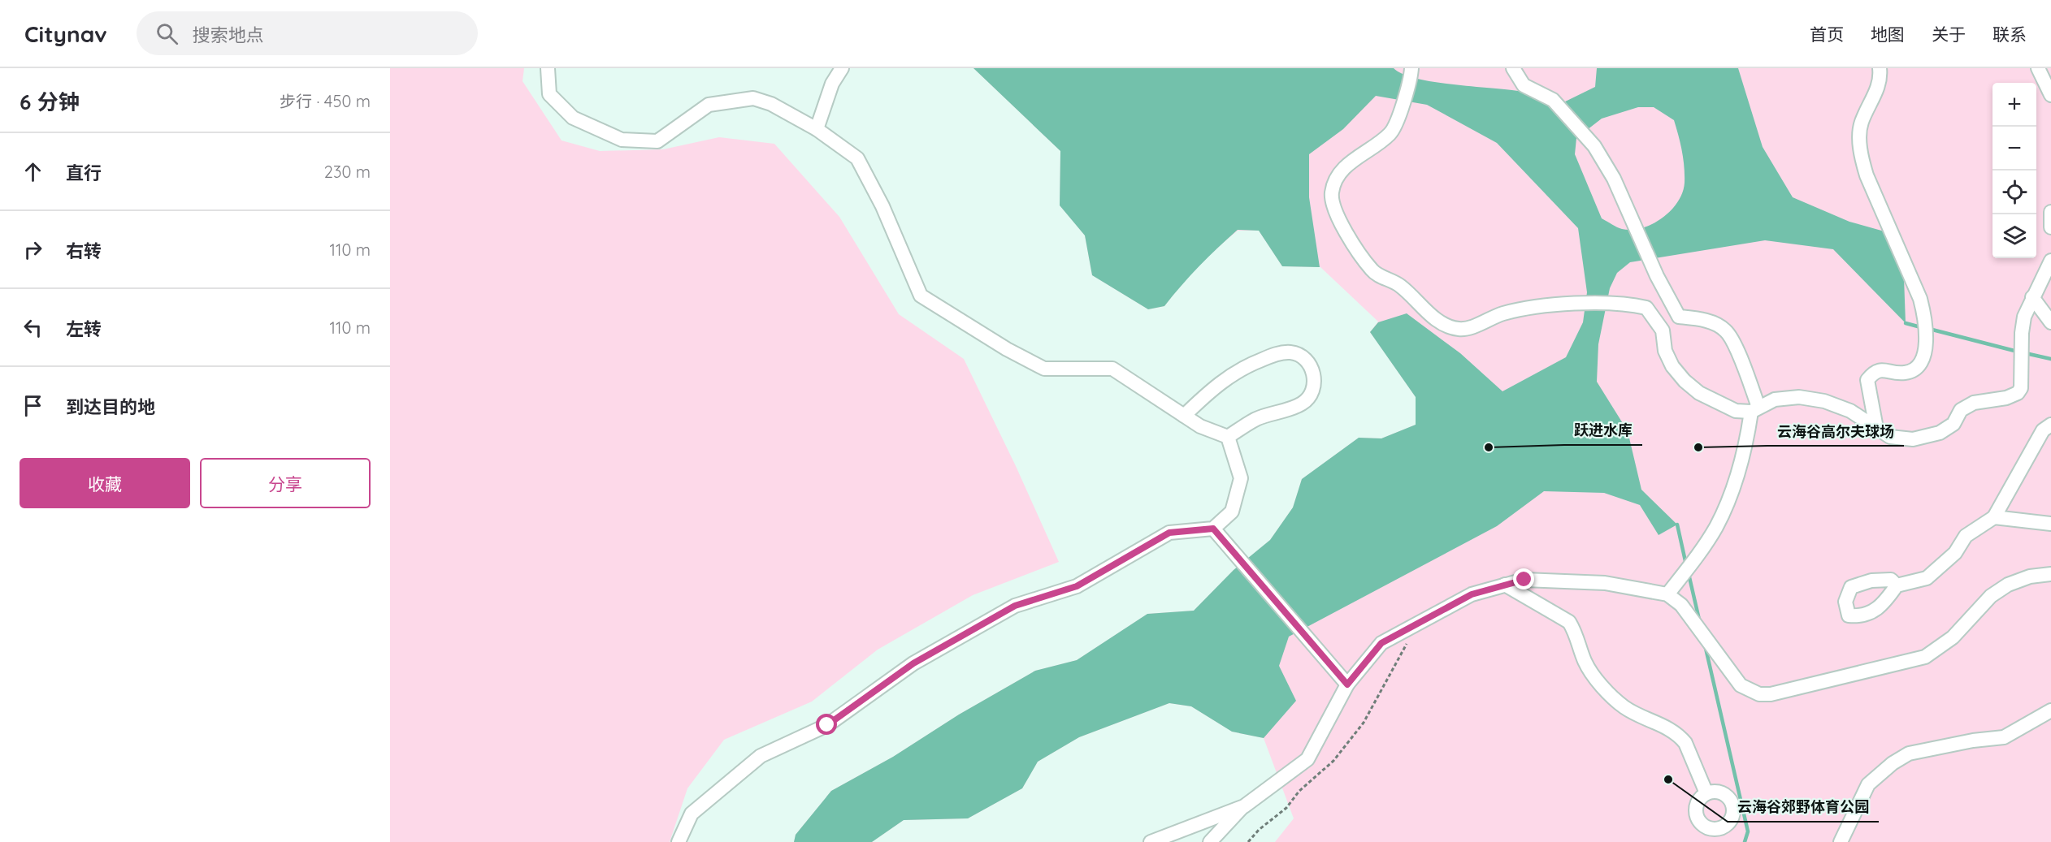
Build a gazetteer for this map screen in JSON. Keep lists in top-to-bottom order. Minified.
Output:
{"places":["跃进水库","云海谷高尔夫球场","云海谷郊野体育公园"],"page":{"header":"Citynav","search":"搜索地点","nav":["首页","地图","关于","联系"],"heading":["6 分钟","步行 · 450 m"],"map_buttons":["+","−"],"list":[["直行","230 m"],["右转","110 m"],["左转","110 m"],"到达目的地"],"buttons":["收藏","分享"]}}
